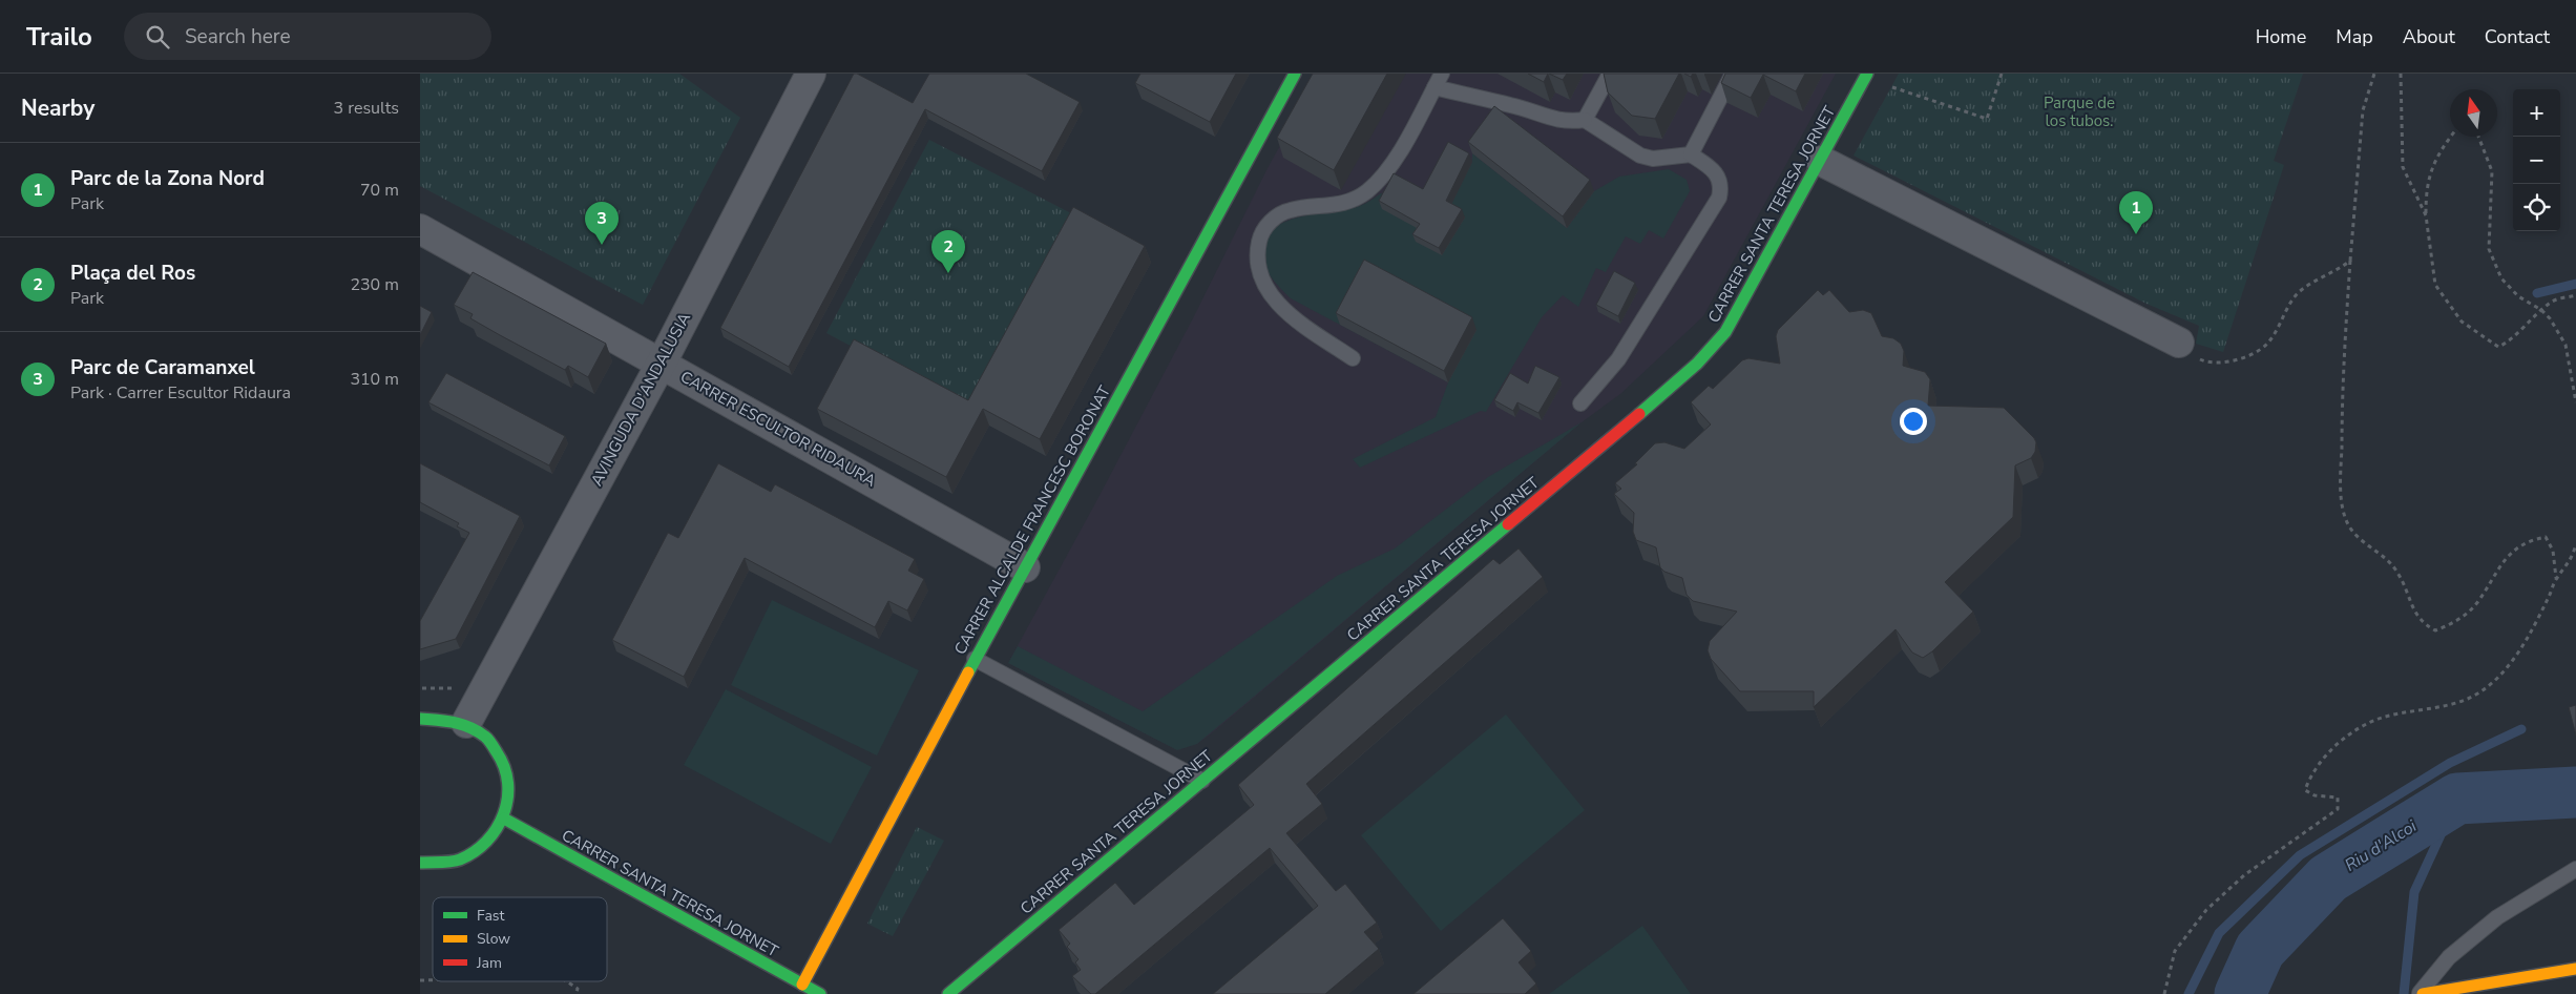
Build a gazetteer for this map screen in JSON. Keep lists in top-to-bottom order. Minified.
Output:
{"streets":{"street":["CARRER SANTA TERESA JORNET","AVINGUDA D'ANDALUSIA","CARRER ESCULTOR RIDAURA","CARRER ALCALDE FRANCESC BORONAT"]},"crossings":[["CARRER SANTA TERESA JORNET","CARRER ALCALDE FRANCESC BORONAT"],["AVINGUDA D'ANDALUSIA","CARRER ESCULTOR RIDAURA"],["CARRER ESCULTOR RIDAURA","CARRER ALCALDE FRANCESC BORONAT"]],"water":["Riu d'Alcoi"],"parks":["Parque de los tubos."],"legend":["Fast","Slow","Jam"],"north":"top","page":{"header":"Trailo","search":"Search here","nav":["Home","Map","About","Contact"],"heading":["Nearby","3 results"],"map_buttons":["+","−"],"list":[{"mark":"1","name":"Parc de la Zona Nord","note":"Park","value":"70 m"},{"mark":"2","name":"Plaça del Ros","note":"Park","value":"230 m"},{"mark":"3","name":"Parc de Caramanxel","note":"Park · Carrer Escultor Ridaura","value":"310 m"}],"pins":["1","3","2"]}}
